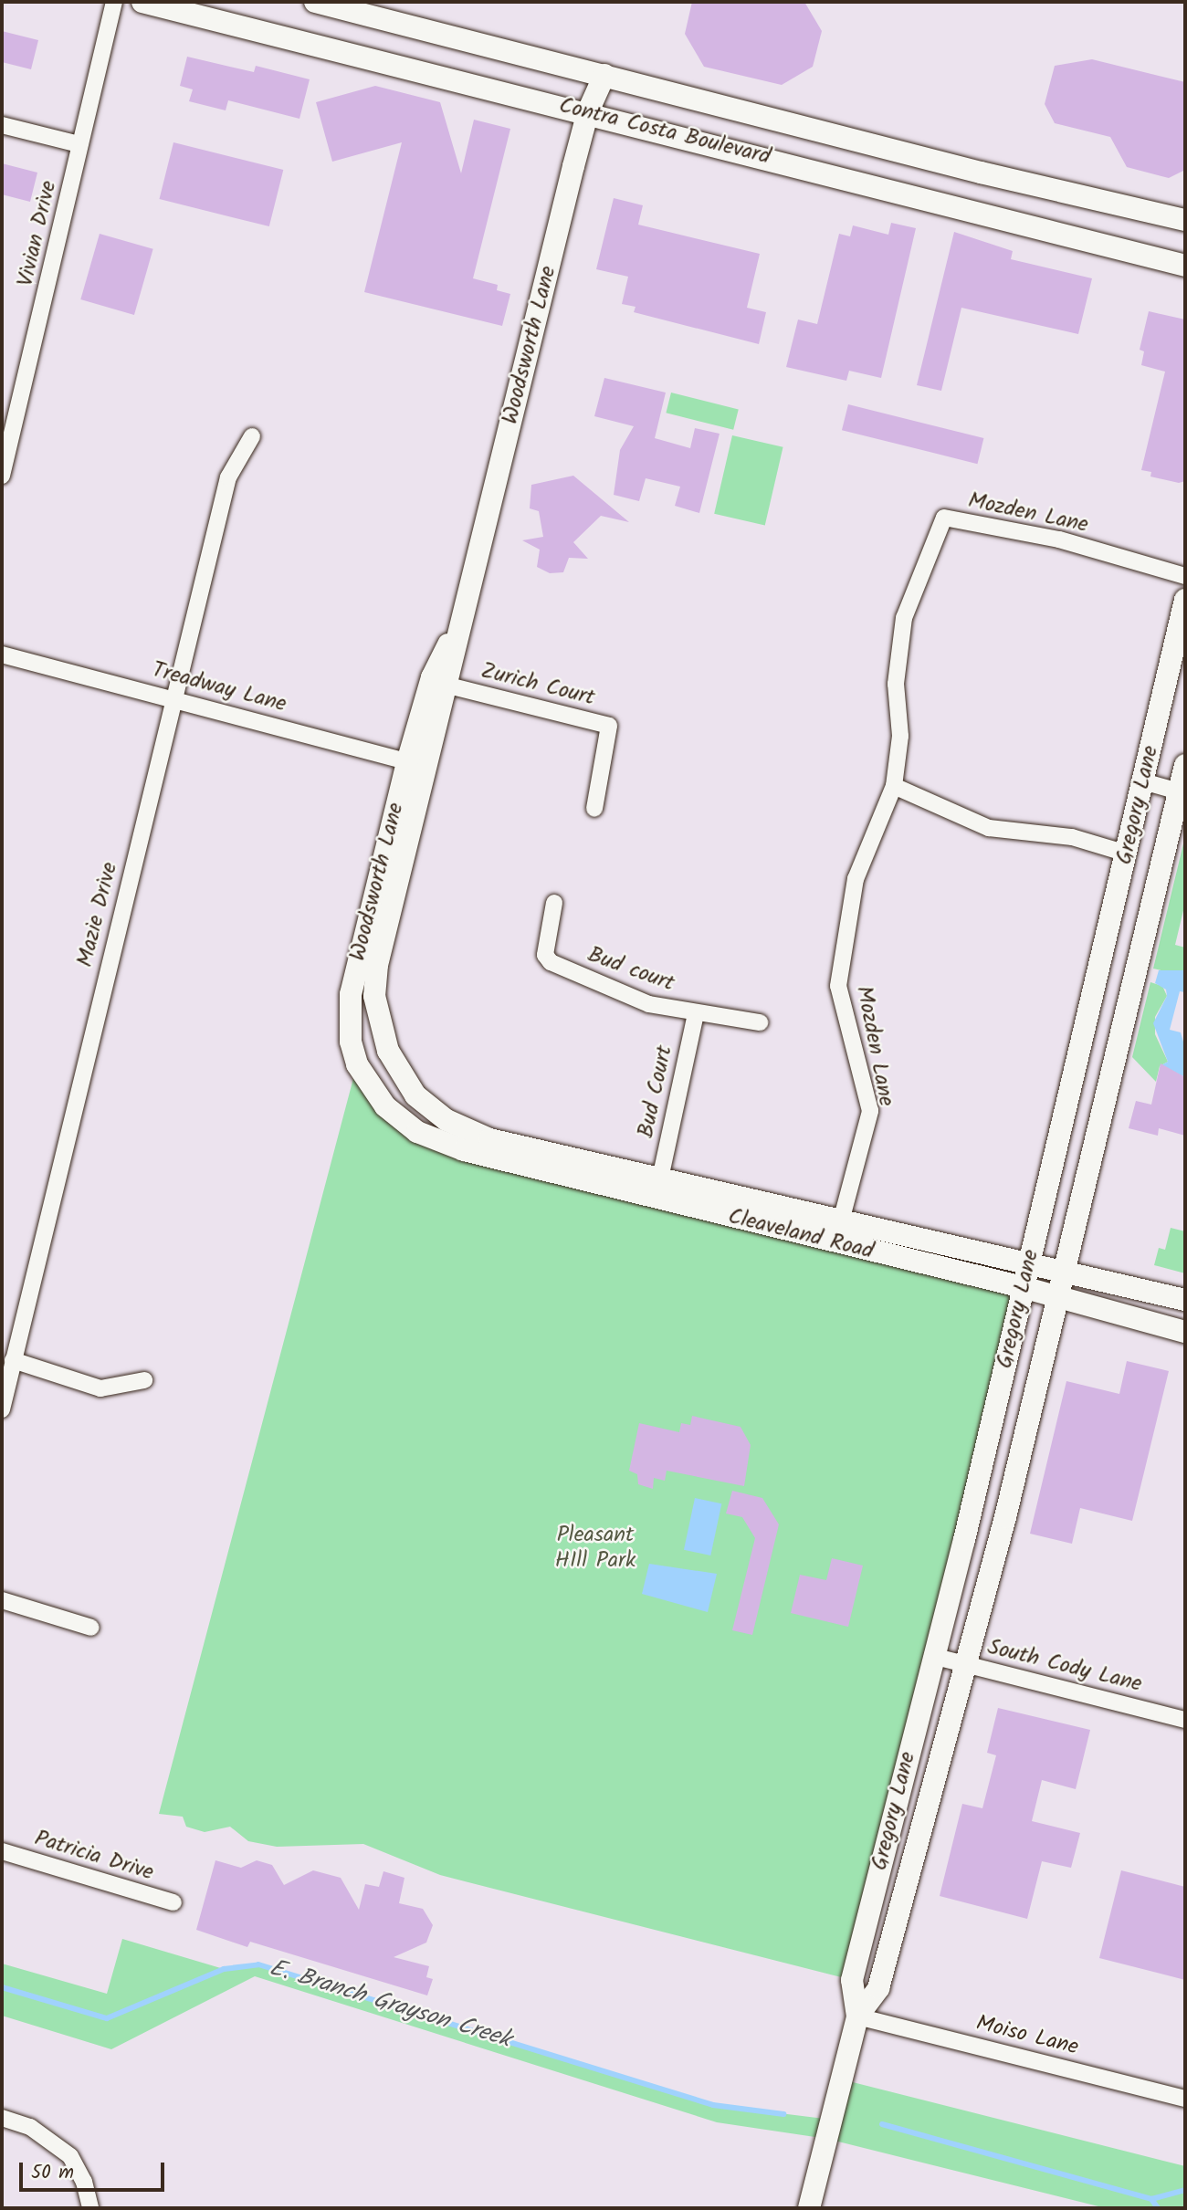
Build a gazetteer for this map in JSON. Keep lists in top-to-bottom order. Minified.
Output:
{"streets":{"main road":["Contra Costa Boulevard","Woodsworth Lane","Gregory Lane","Cleaveland Road"],"street":["Vivian Drive","Mozden Lane","Zurich Court","Treadway Lane","Mazie Drive","Bud court","Bud Court","South Cody Lane","Patricia Drive","Moiso Lane"]},"crossings":[["Contra Costa Boulevard","Woodsworth Lane"],["Woodsworth Lane","Zurich Court"],["Woodsworth Lane","Treadway Lane"],["Woodsworth Lane","Cleaveland Road"],["Mozden Lane","Cleaveland Road"],["Treadway Lane","Mazie Drive"],["Gregory Lane","Cleaveland Road"],["Gregory Lane","South Cody Lane"],["Gregory Lane","Moiso Lane"],["Bud court","Bud Court"],["Bud Court","Cleaveland Road"]],"water":["E. Branch Grayson Creek"],"parks":["Pleasant HIll Park"],"scale_bar":"50 m"}
